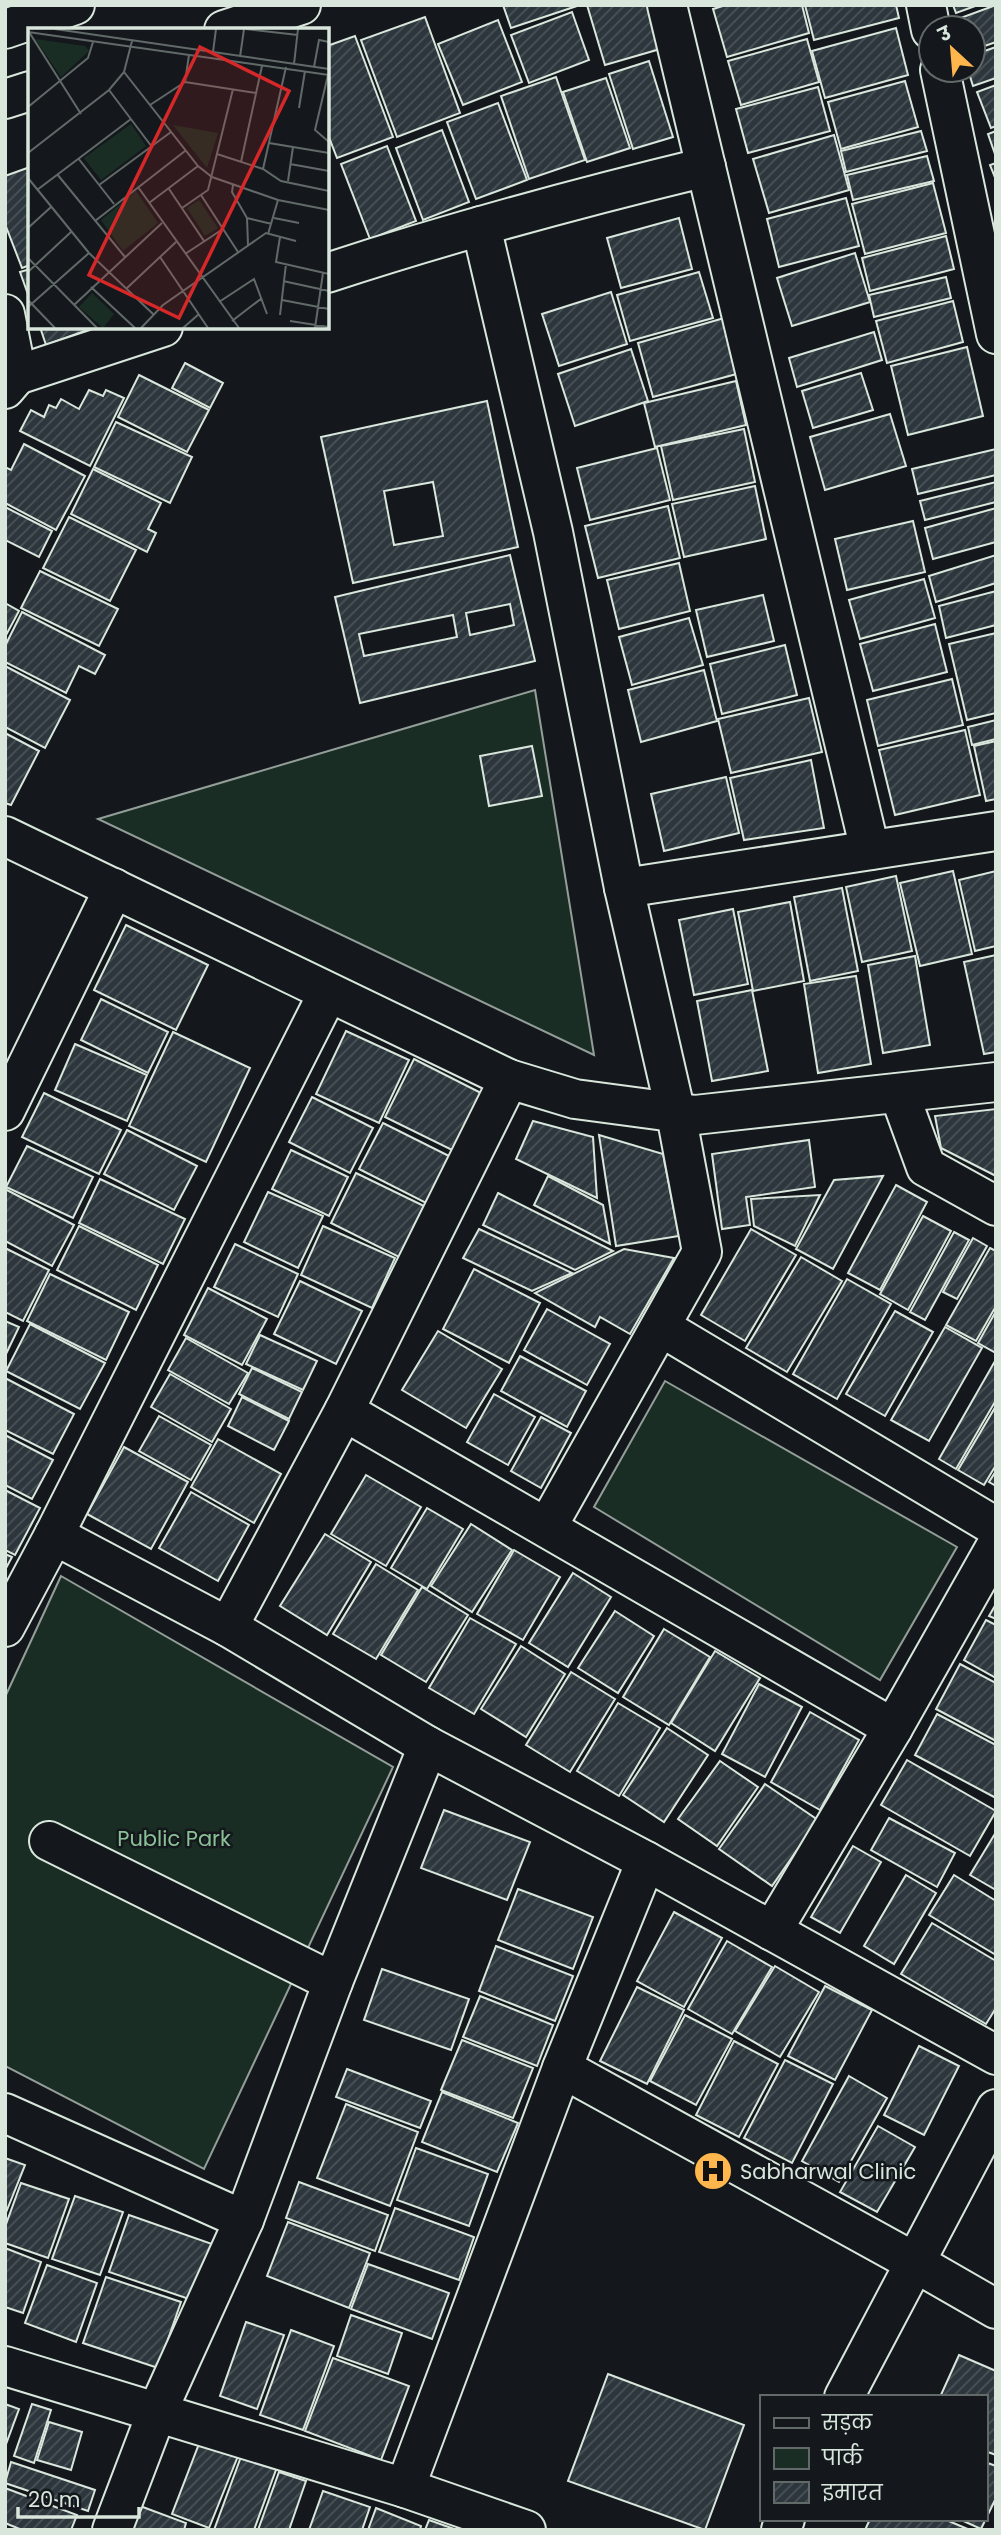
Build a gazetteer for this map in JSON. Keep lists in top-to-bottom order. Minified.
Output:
{"parks":["Public Park"],"places":{"hospital":["Sabharwal Clinic"]},"legend":["सड़क","पार्क","इमारत"],"scale_bar":"20 m","north":"top left"}
